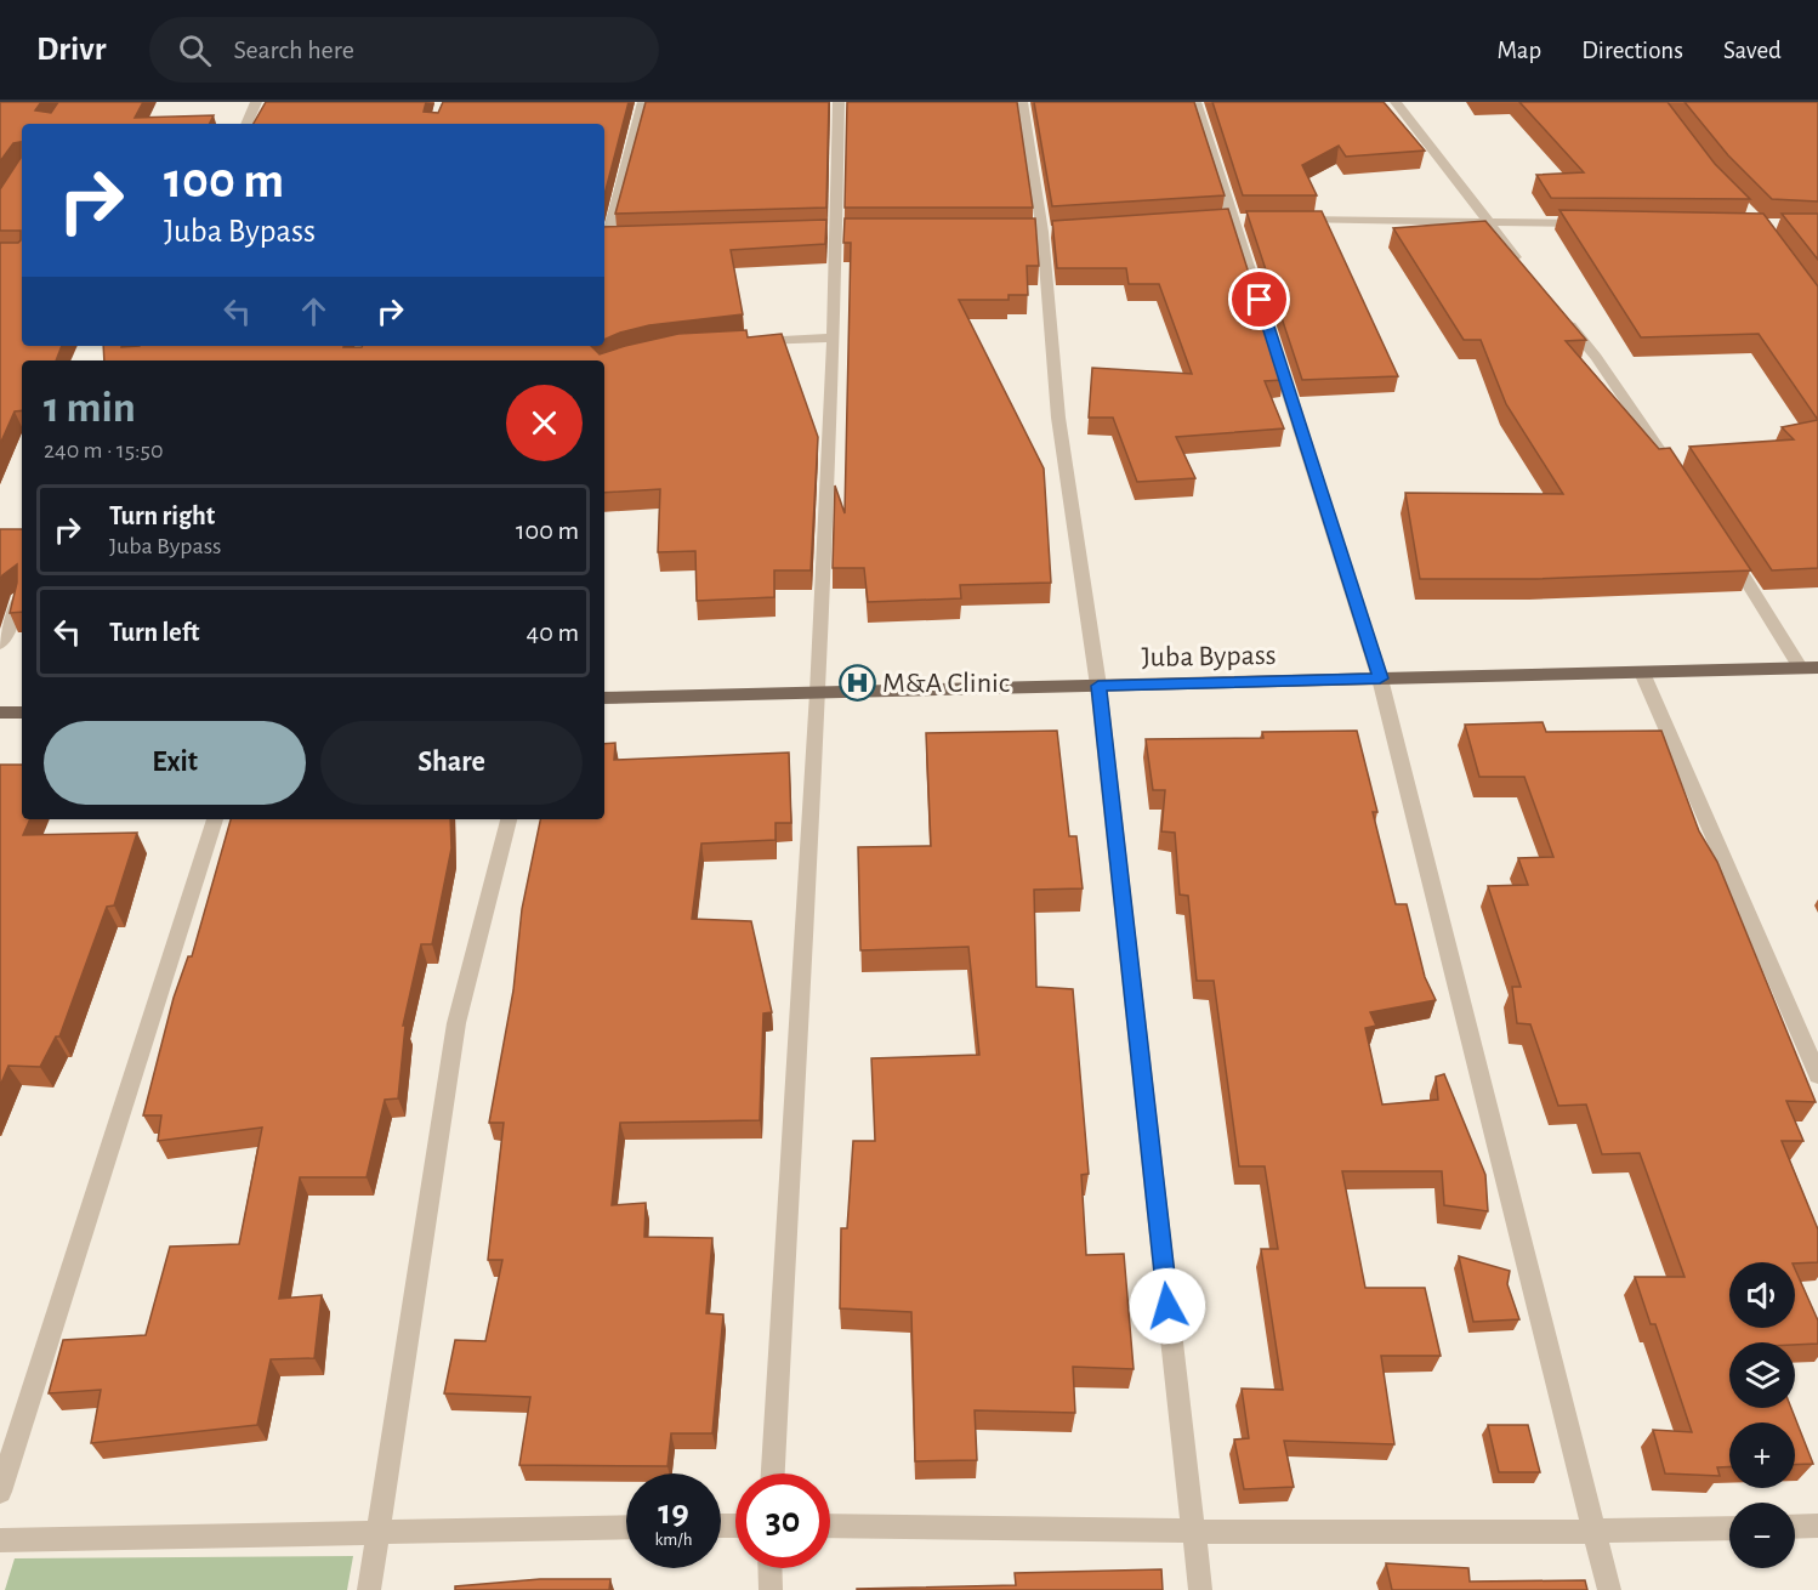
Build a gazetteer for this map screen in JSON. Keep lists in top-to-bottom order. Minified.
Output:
{"streets":{"main road":["Juba Bypass"]},"places":{"hospital":["M&A Clinic"]},"page":{"header":"Drivr","search":"Search here","nav":["Map","Directions","Saved"],"turn":["100 m","Juba Bypass"],"heading":["1 min","240 m · 15:50"],"list":[{"name":"Turn right","note":"Juba Bypass","value":"100 m"},{"name":"Turn left","value":"40 m"}],"buttons":["Exit","Share"],"map_buttons":["+","−"],"speed":"19 km/h","limit":"30"}}
